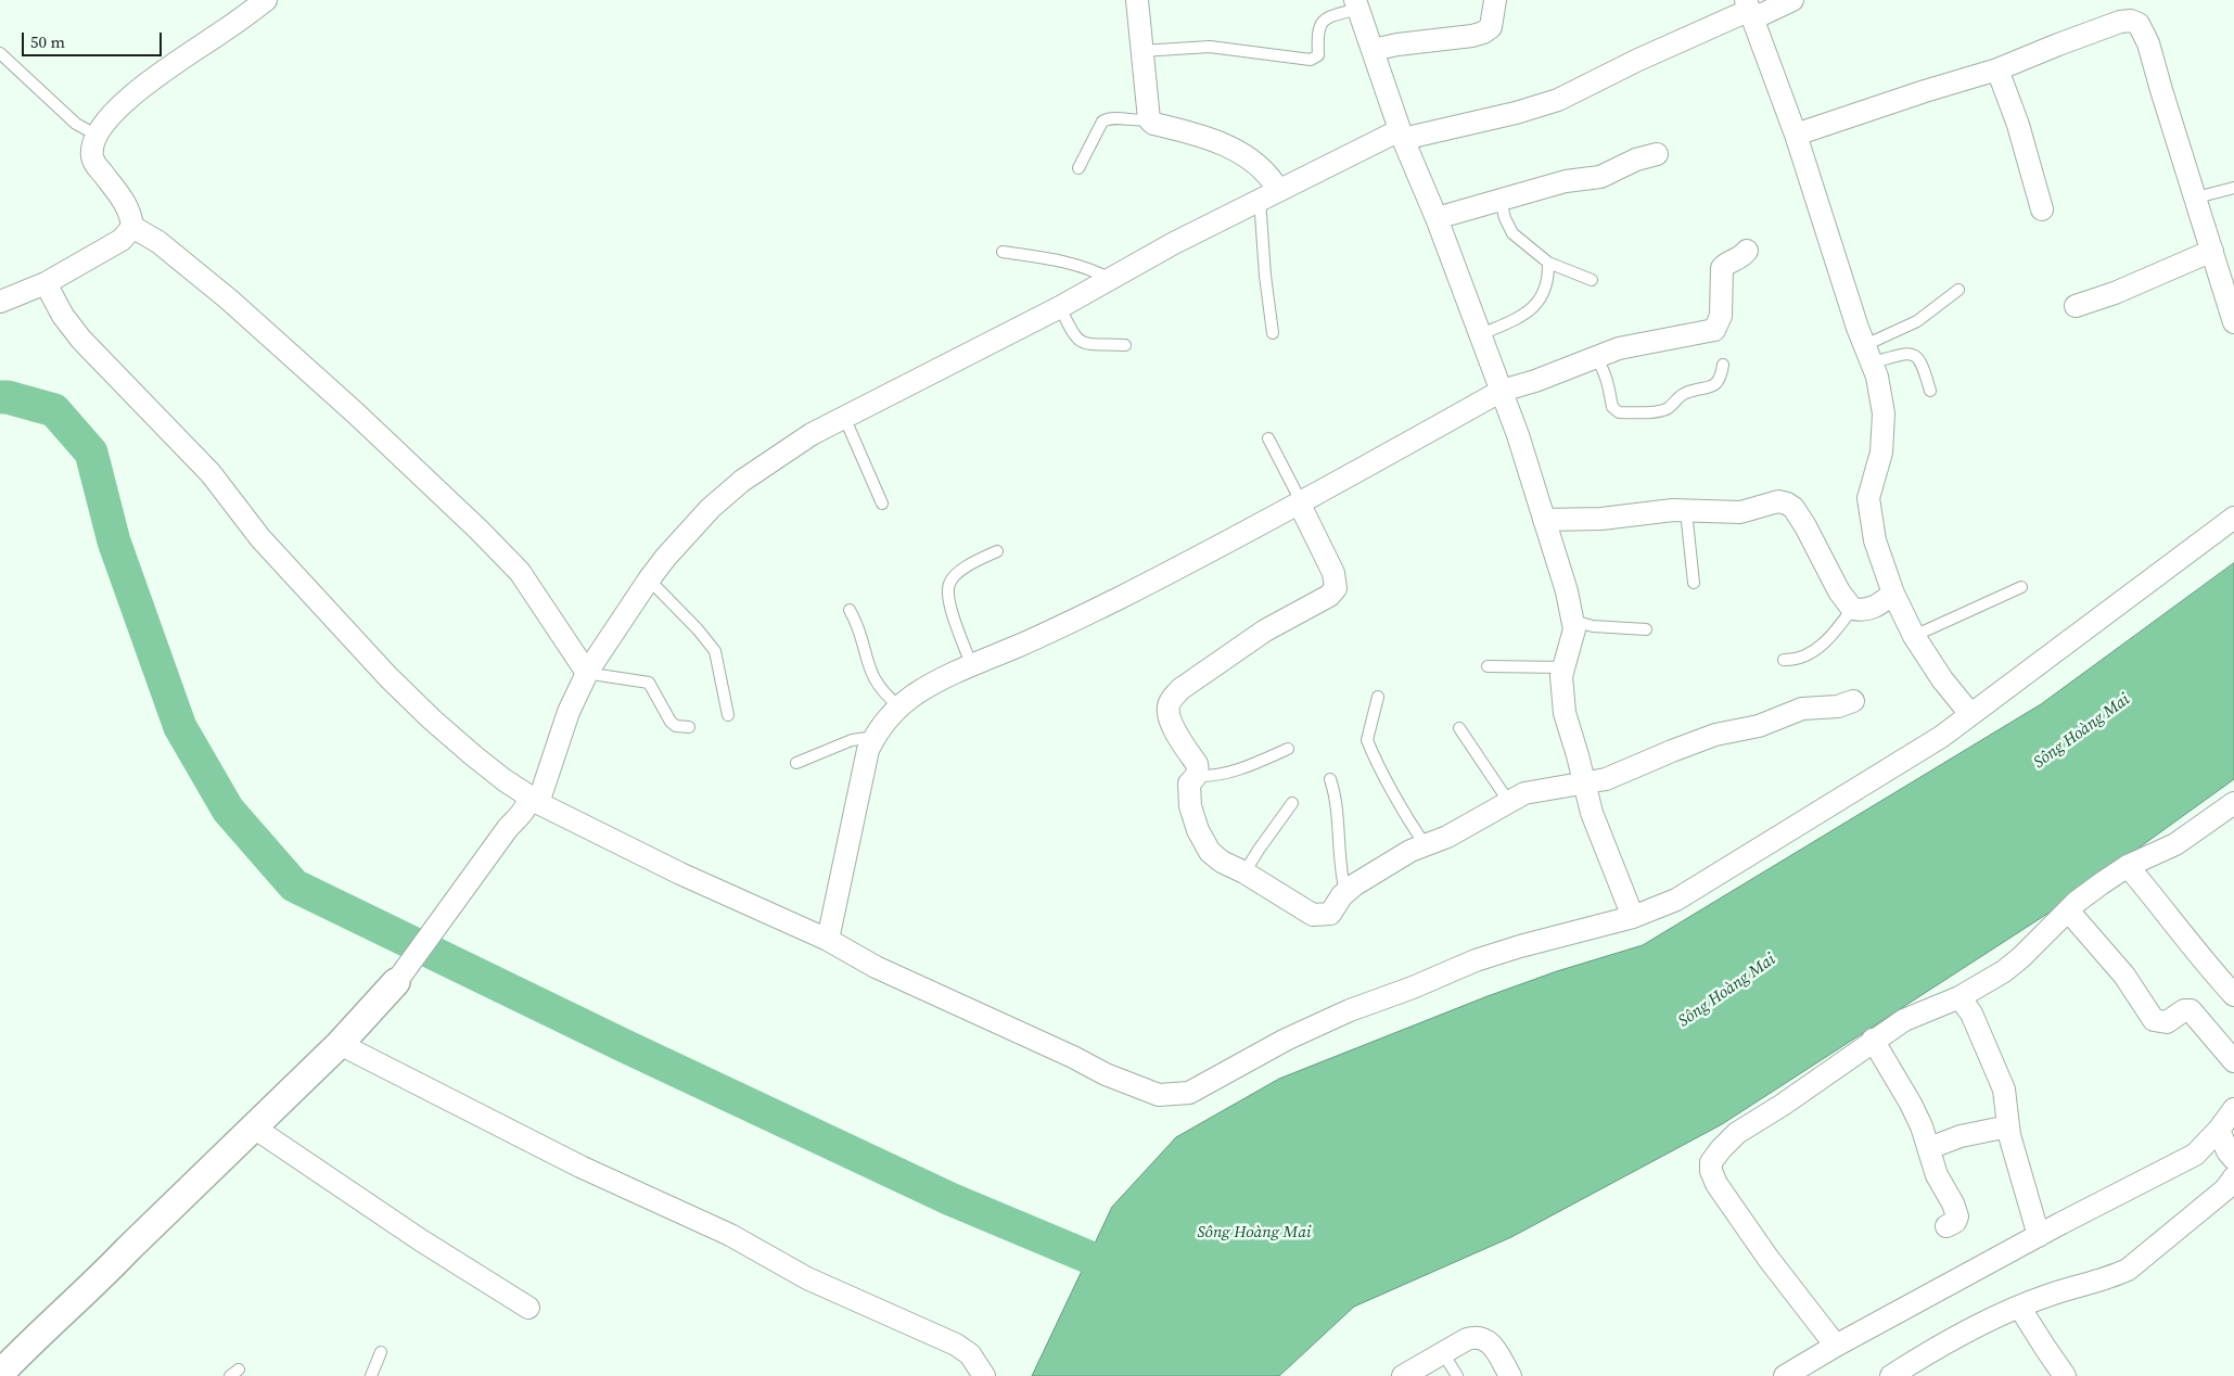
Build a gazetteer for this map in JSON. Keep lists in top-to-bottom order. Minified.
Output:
{"water":["Sông Hoàng Mai"],"scale_bar":"50 m"}
